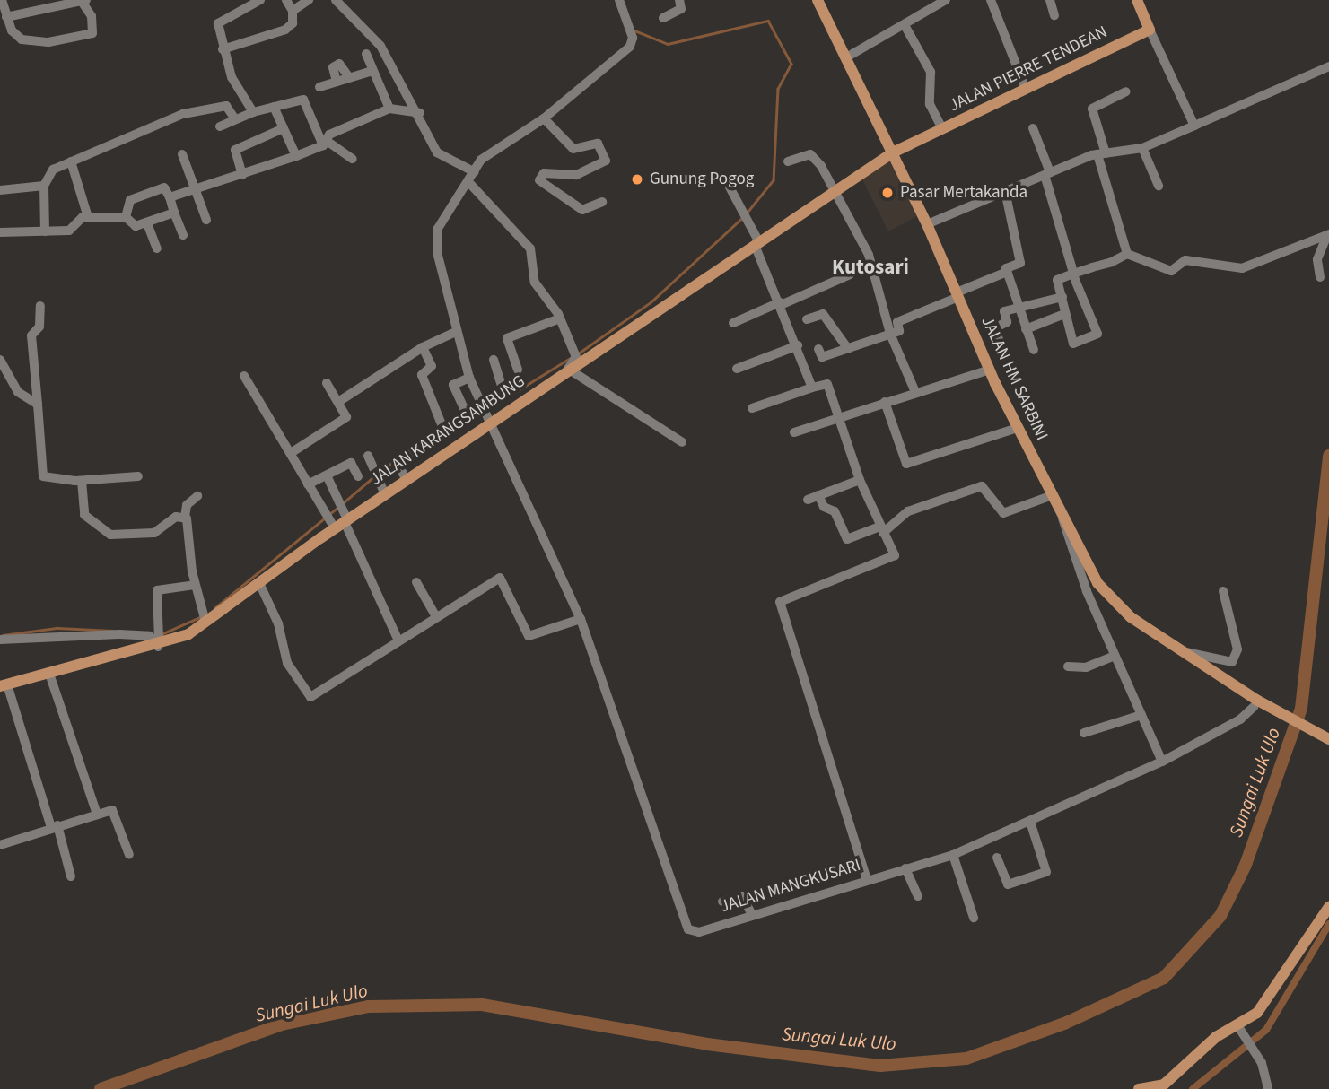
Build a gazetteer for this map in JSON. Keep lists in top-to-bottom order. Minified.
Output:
{"streets":{"main road":["JALAN PIERRE TENDEAN","JALAN HM SARBINI","JALAN KARANGSAMBUNG"],"street":["JALAN MANGKUSARI"]},"crossings":[["JALAN PIERRE TENDEAN","JALAN HM SARBINI"],["JALAN PIERRE TENDEAN","JALAN KARANGSAMBUNG"],["JALAN HM SARBINI","JALAN KARANGSAMBUNG"],["JALAN HM SARBINI","JALAN MANGKUSARI"],["JALAN KARANGSAMBUNG","JALAN MANGKUSARI"]],"districts":["Kutosari"],"water":["Sungai Luk Ulo"],"places":["Gunung Pogog","Pasar Mertakanda"]}
